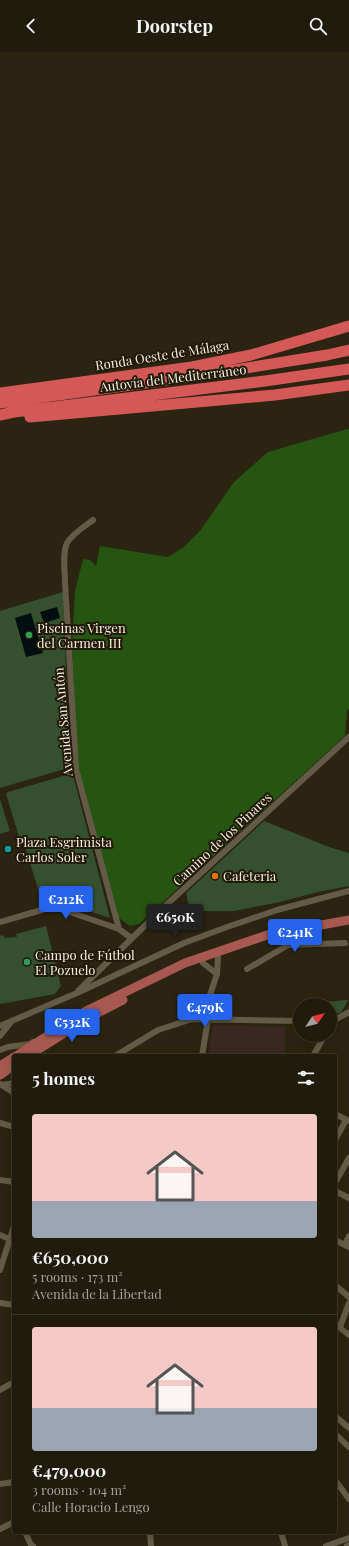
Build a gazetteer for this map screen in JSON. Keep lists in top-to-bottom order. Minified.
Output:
{"streets":{"highway":["Ronda Oeste de Málaga","Autovía del Mediterráneo"],"street":["Avenida San Antón","Camino de los Pinares"]},"places":["Piscinas Virgen del Carmen III","Plaza Esgrimista Carlos Soler","Cafeteria","Campo de Fútbol El Pozuelo"],"north":"top right","page":{"header":"Doorstep","price":["€212K","€650K","€241K","€479K","€532K"],"heading":"5 homes","list":[{"name":"€650,000","note":"5 rooms · 173 m² · Avenida de la Libertad"},{"name":"€479,000","note":"3 rooms · 104 m² · Calle Horacio Lengo"}]}}
